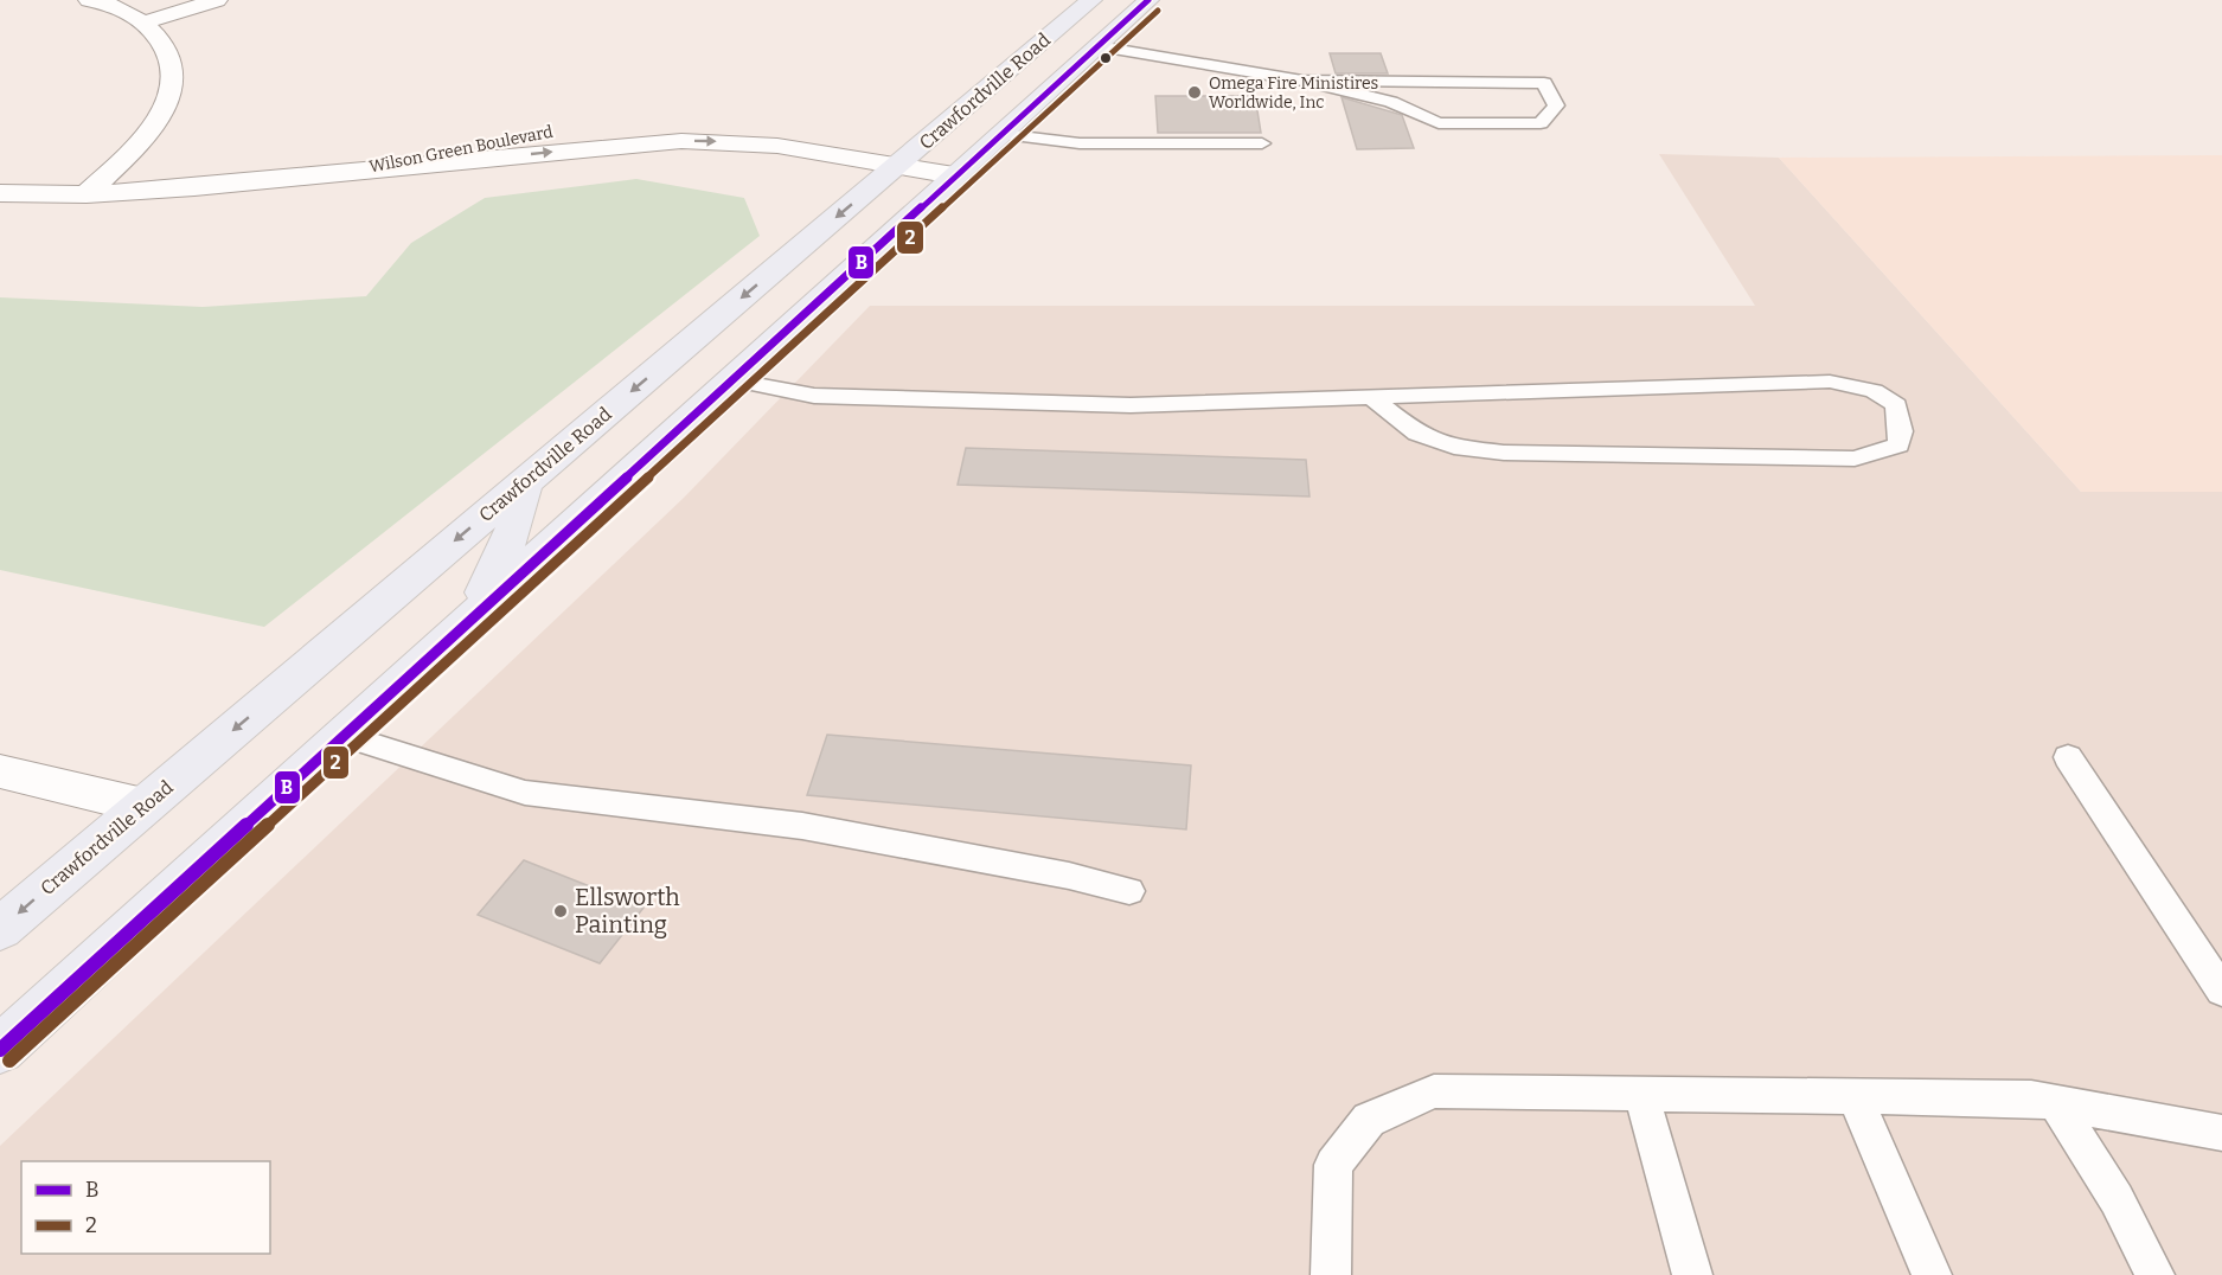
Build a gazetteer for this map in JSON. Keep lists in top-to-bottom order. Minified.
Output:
{"streets":{"main road":["Crawfordville Road"],"street":["Wilson Green Boulevard"]},"crossings":[["Crawfordville Road","Wilson Green Boulevard"]],"places":["Omega Fire Ministires Worldwide, Inc","Ellsworth Painting"],"lines":["transit line B","transit line 2"],"legend":["B","2"]}
